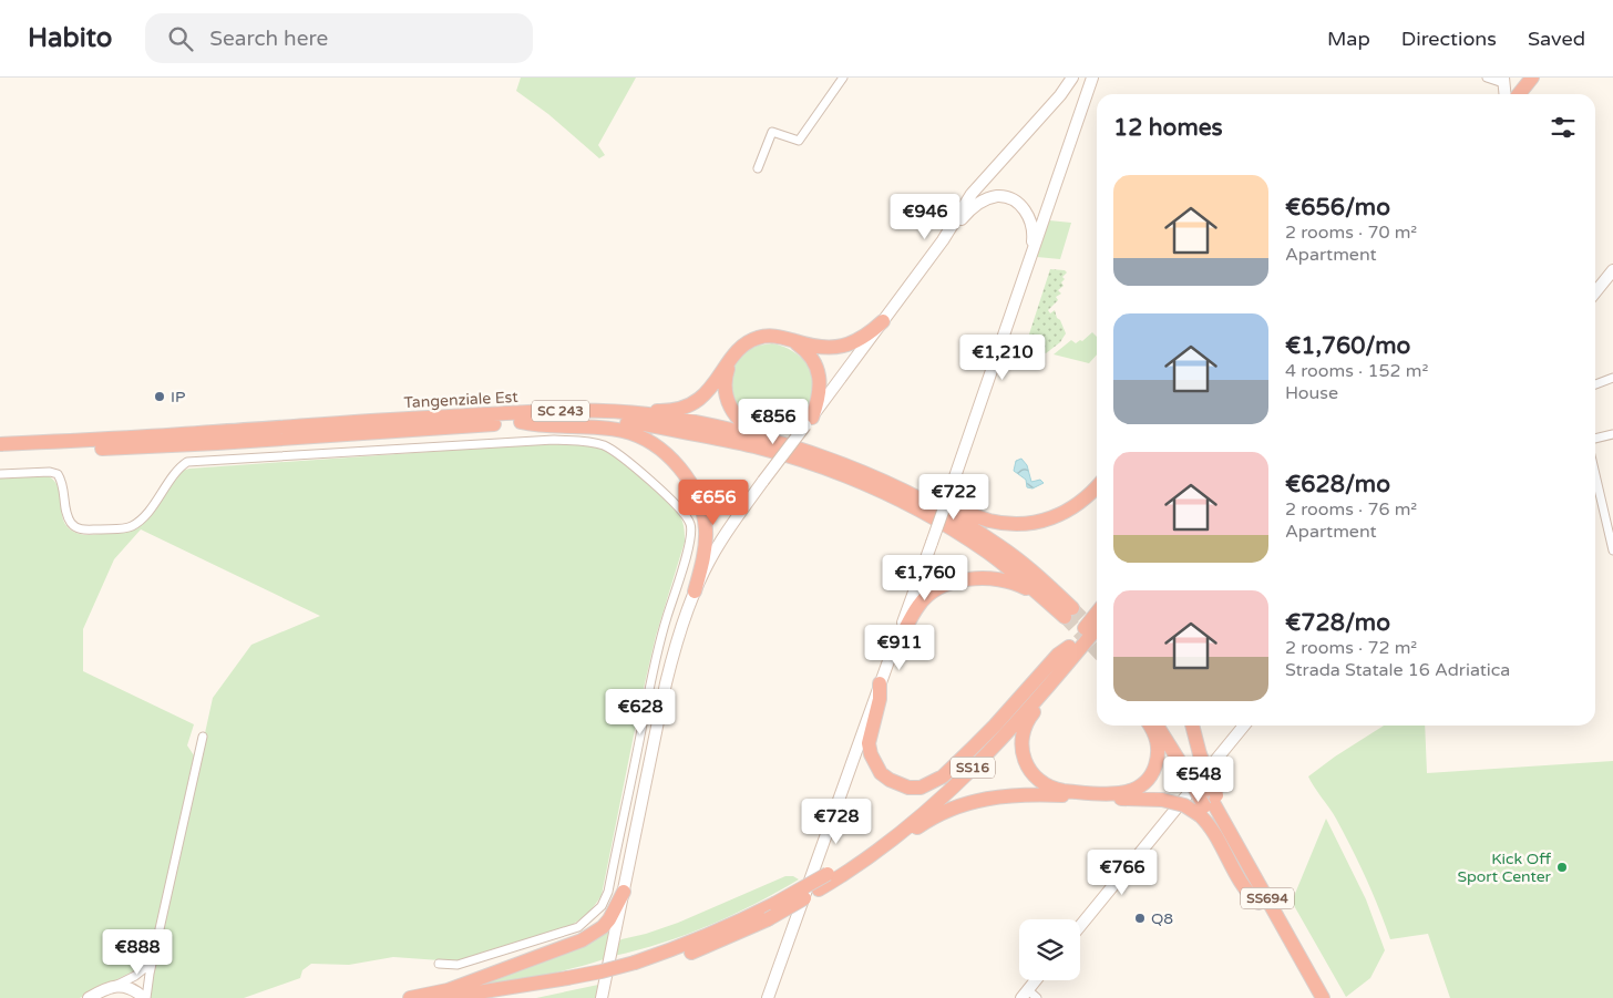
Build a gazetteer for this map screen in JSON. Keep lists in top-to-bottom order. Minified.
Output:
{"streets":{"highway":["Tangenziale Est","SC 243","SS16","SS694"]},"places":["IP","Kick Off Sport Center","Q8"],"page":{"header":"Habito","search":"Search here","nav":["Map","Directions","Saved"],"heading":"12 homes","list":[{"name":"€656/mo","note":"2 rooms · 70 m² · Apartment"},{"name":"€1,760/mo","note":"4 rooms · 152 m² · House"},{"name":"€628/mo","note":"2 rooms · 76 m² · Apartment"},{"name":"€728/mo","note":"2 rooms · 72 m² · Strada Statale 16 Adriatica"}],"price":["€946","€1,210","€856","€722","€656","€1,760","€911","€628","€548","€728","€766","€888"]}}
